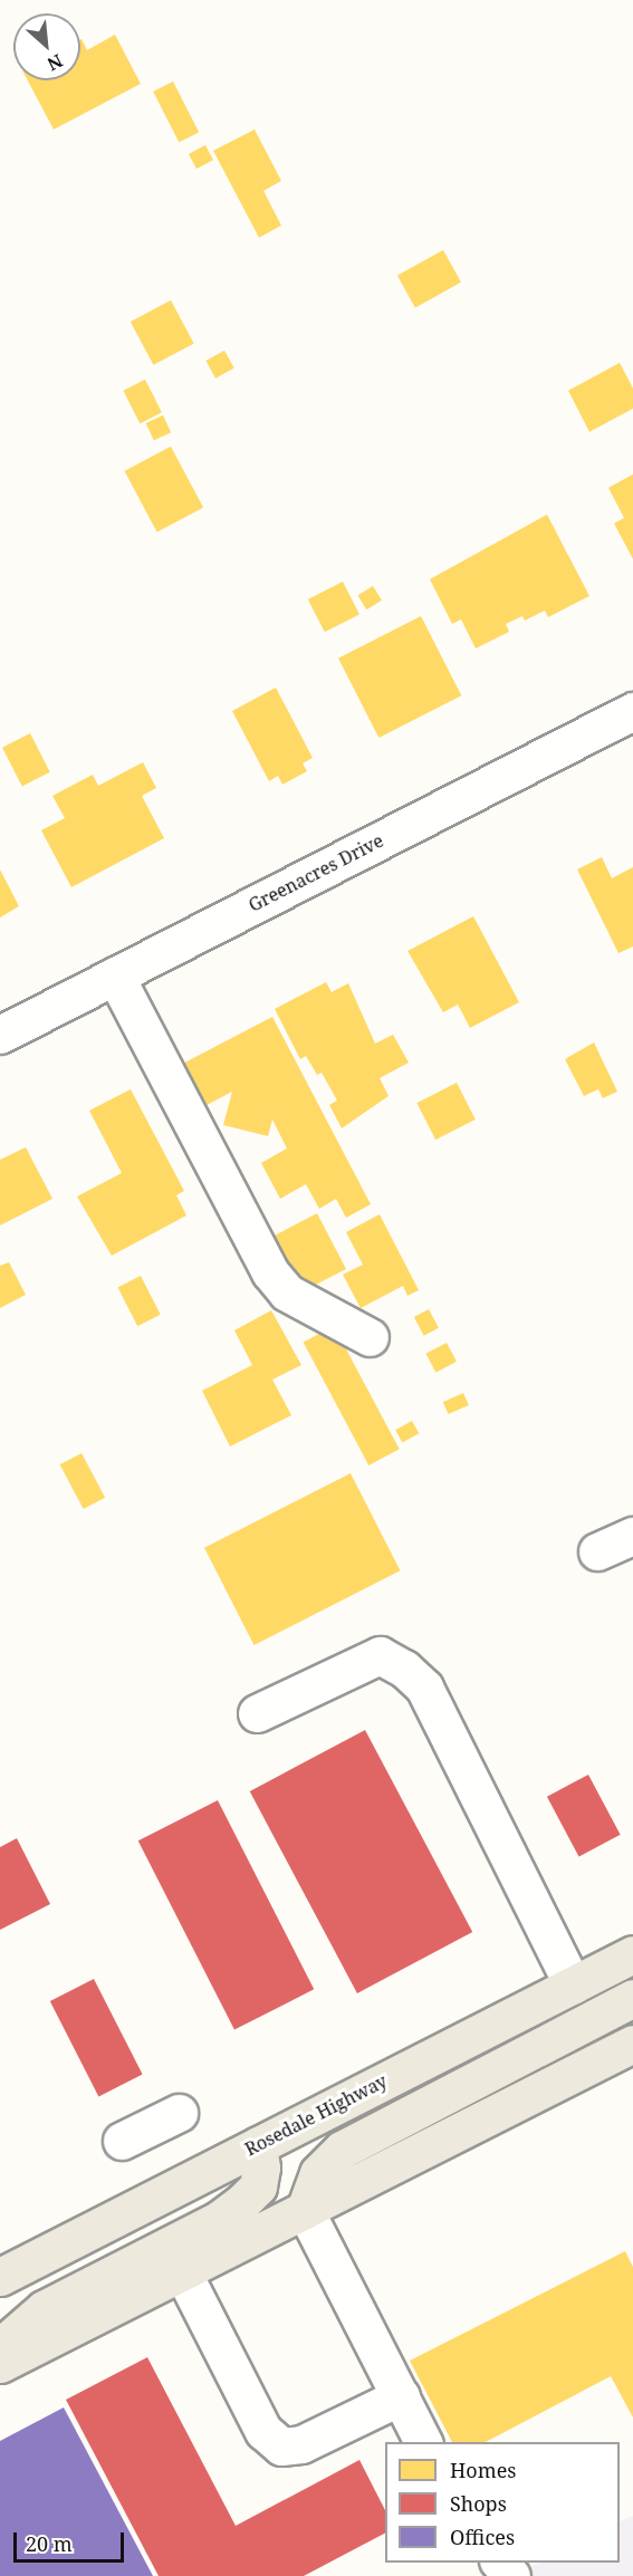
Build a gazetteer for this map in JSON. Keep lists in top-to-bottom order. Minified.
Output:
{"streets":{"main road":["Rosedale Highway"],"street":["Greenacres Drive"]},"legend":["Homes","Shops","Offices"],"scale_bar":"20 m","north":"bottom right"}
